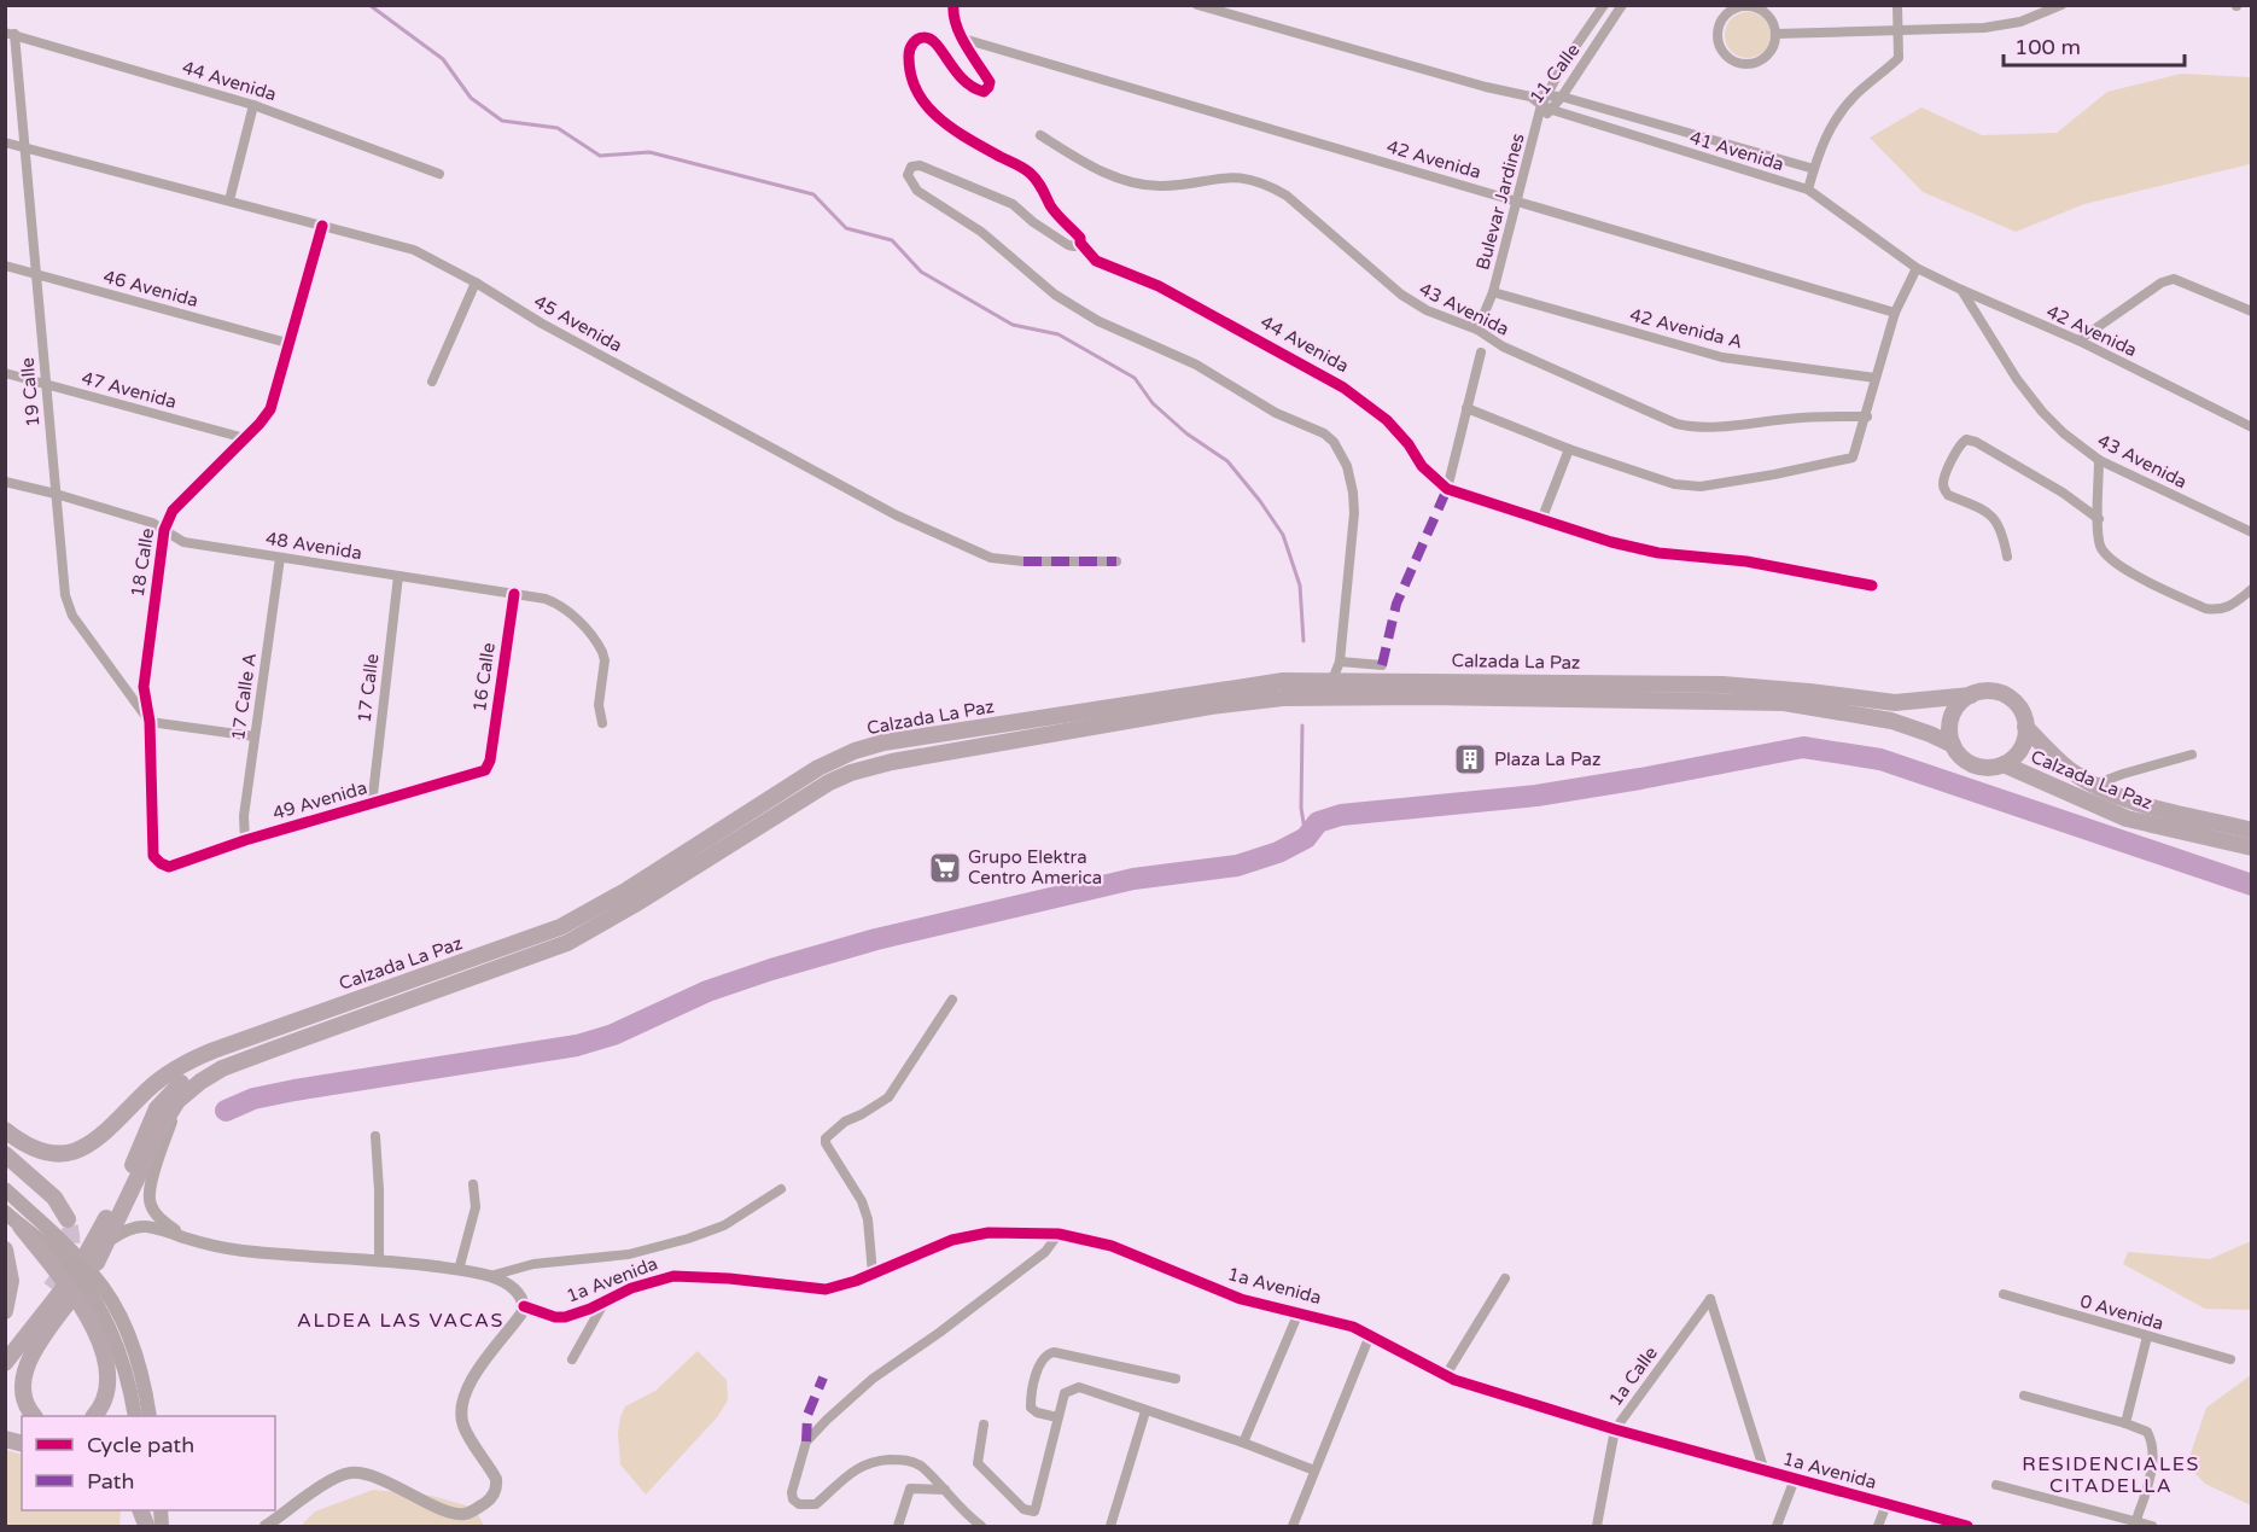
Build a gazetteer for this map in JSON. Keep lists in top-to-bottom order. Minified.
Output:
{"streets":{"main road":["Calzada La Paz"],"street":["11 Calle","44 Avenida","41 Avenida","42 Avenida","Bulevar Jardines","46 Avenida","43 Avenida","45 Avenida","42 Avenida A","47 Avenida","19 Calle","48 Avenida","18 Calle","16 Calle","17 Calle","17 Calle A","49 Avenida","1a Avenida","0 Avenida","1a Calle"]},"crossings":[["11 Calle","41 Avenida"],["11 Calle","Bulevar Jardines"],["44 Avenida","42 Avenida"],["44 Avenida","19 Calle"],["44 Avenida","Calzada La Paz"],["41 Avenida","42 Avenida"],["42 Avenida","Bulevar Jardines"],["42 Avenida","43 Avenida"],["Bulevar Jardines","43 Avenida"],["Bulevar Jardines","42 Avenida A"],["46 Avenida","19 Calle"],["46 Avenida","18 Calle"],["45 Avenida","19 Calle"],["45 Avenida","18 Calle"],["47 Avenida","19 Calle"],["47 Avenida","18 Calle"],["19 Calle","48 Avenida"],["19 Calle","18 Calle"],["48 Avenida","18 Calle"],["48 Avenida","16 Calle"],["48 Avenida","17 Calle"],["48 Avenida","17 Calle A"],["18 Calle","49 Avenida"],["Calzada La Paz","1a Avenida"],["16 Calle","49 Avenida"],["17 Calle","49 Avenida"],["17 Calle A","49 Avenida"],["1a Avenida","1a Calle"]],"districts":["ALDEA LAS VACAS","RESIDENCIALES CITADELLA"],"places":{"building":["Plaza La Paz"],"supermarket":["Grupo Elektra Centro America"]},"legend":["Cycle path","Path"],"scale_bar":"100 m"}
